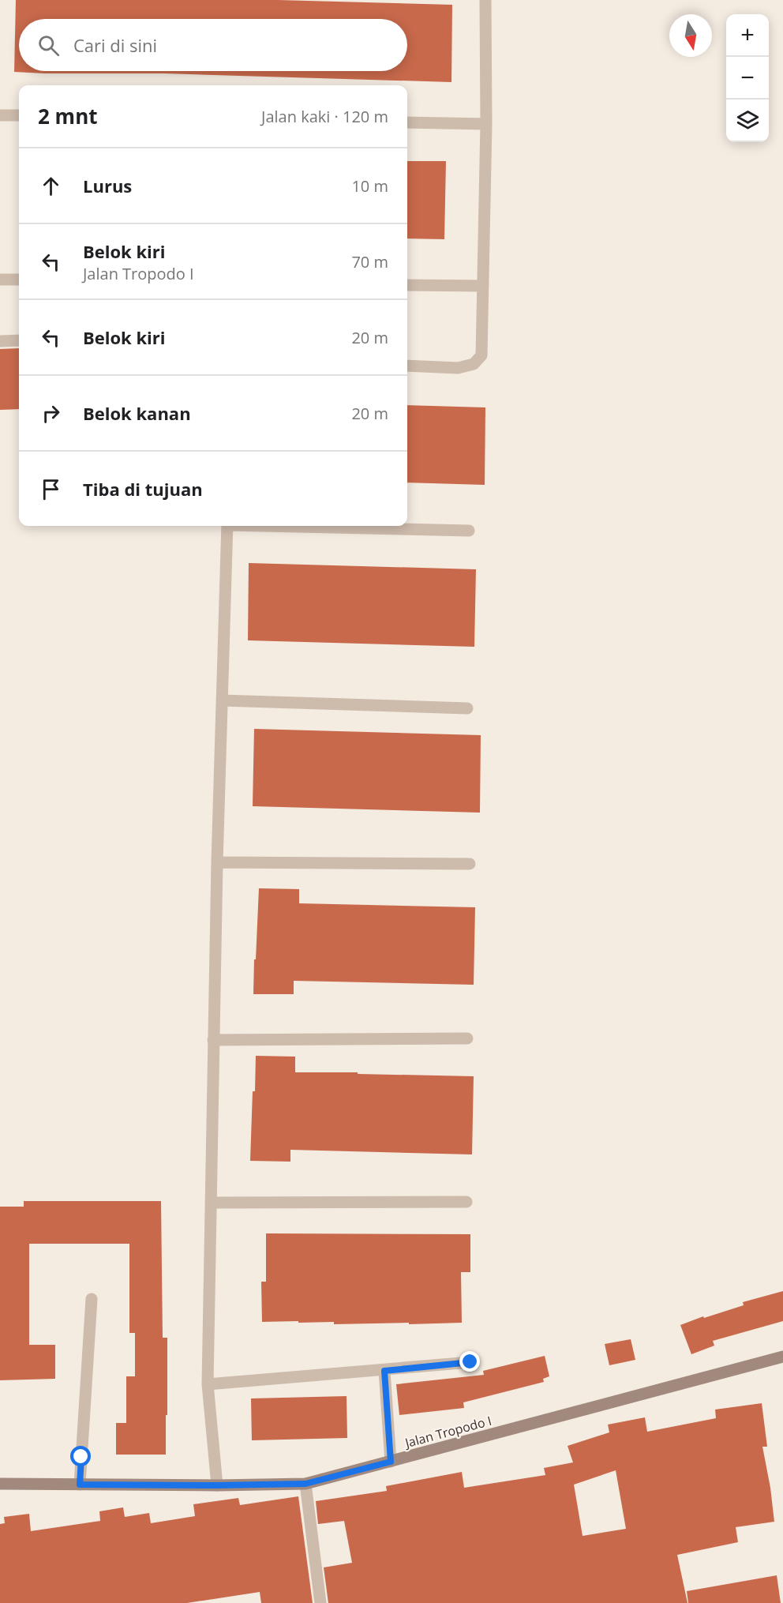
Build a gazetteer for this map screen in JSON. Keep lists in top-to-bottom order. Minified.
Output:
{"streets":{"street":["Jalan Tropodo I"]},"north":"bottom","page":{"map_buttons":["+","−"],"search":"Cari di sini","heading":["2 mnt","Jalan kaki · 120 m"],"list":[["Lurus","10 m"],["Belok kiri","Jalan Tropodo I","70 m"],["Belok kiri","20 m"],["Belok kanan","20 m"],"Tiba di tujuan"]}}
